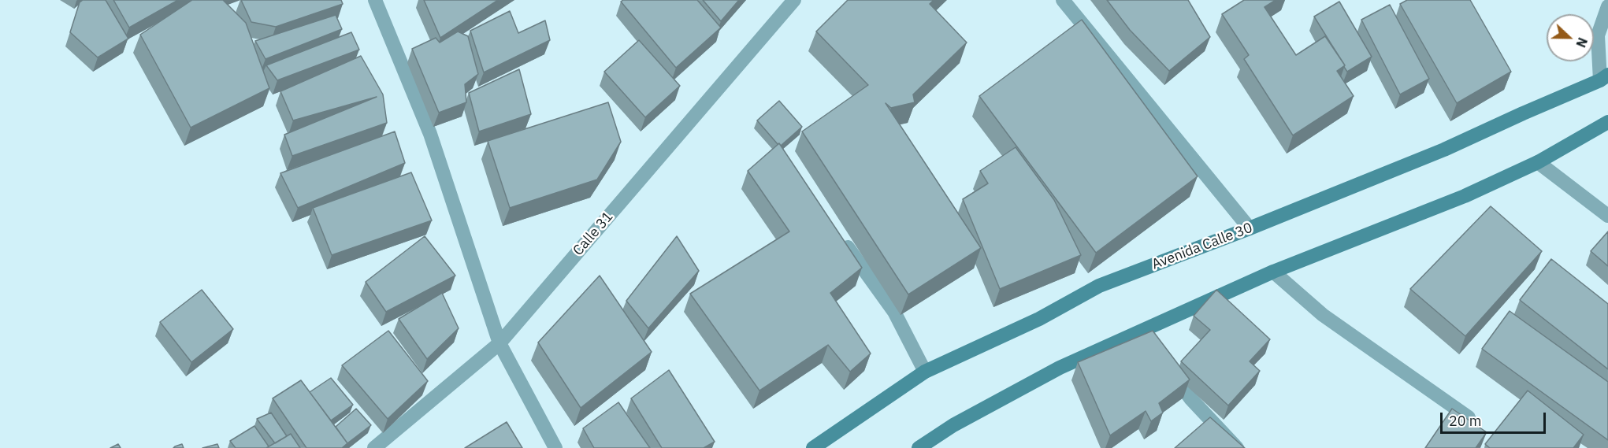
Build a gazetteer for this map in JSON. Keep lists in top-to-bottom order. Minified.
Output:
{"streets":{"main road":["Avenida Calle 30"],"street":["Calle 31"]},"scale_bar":"20 m","north":"right"}
